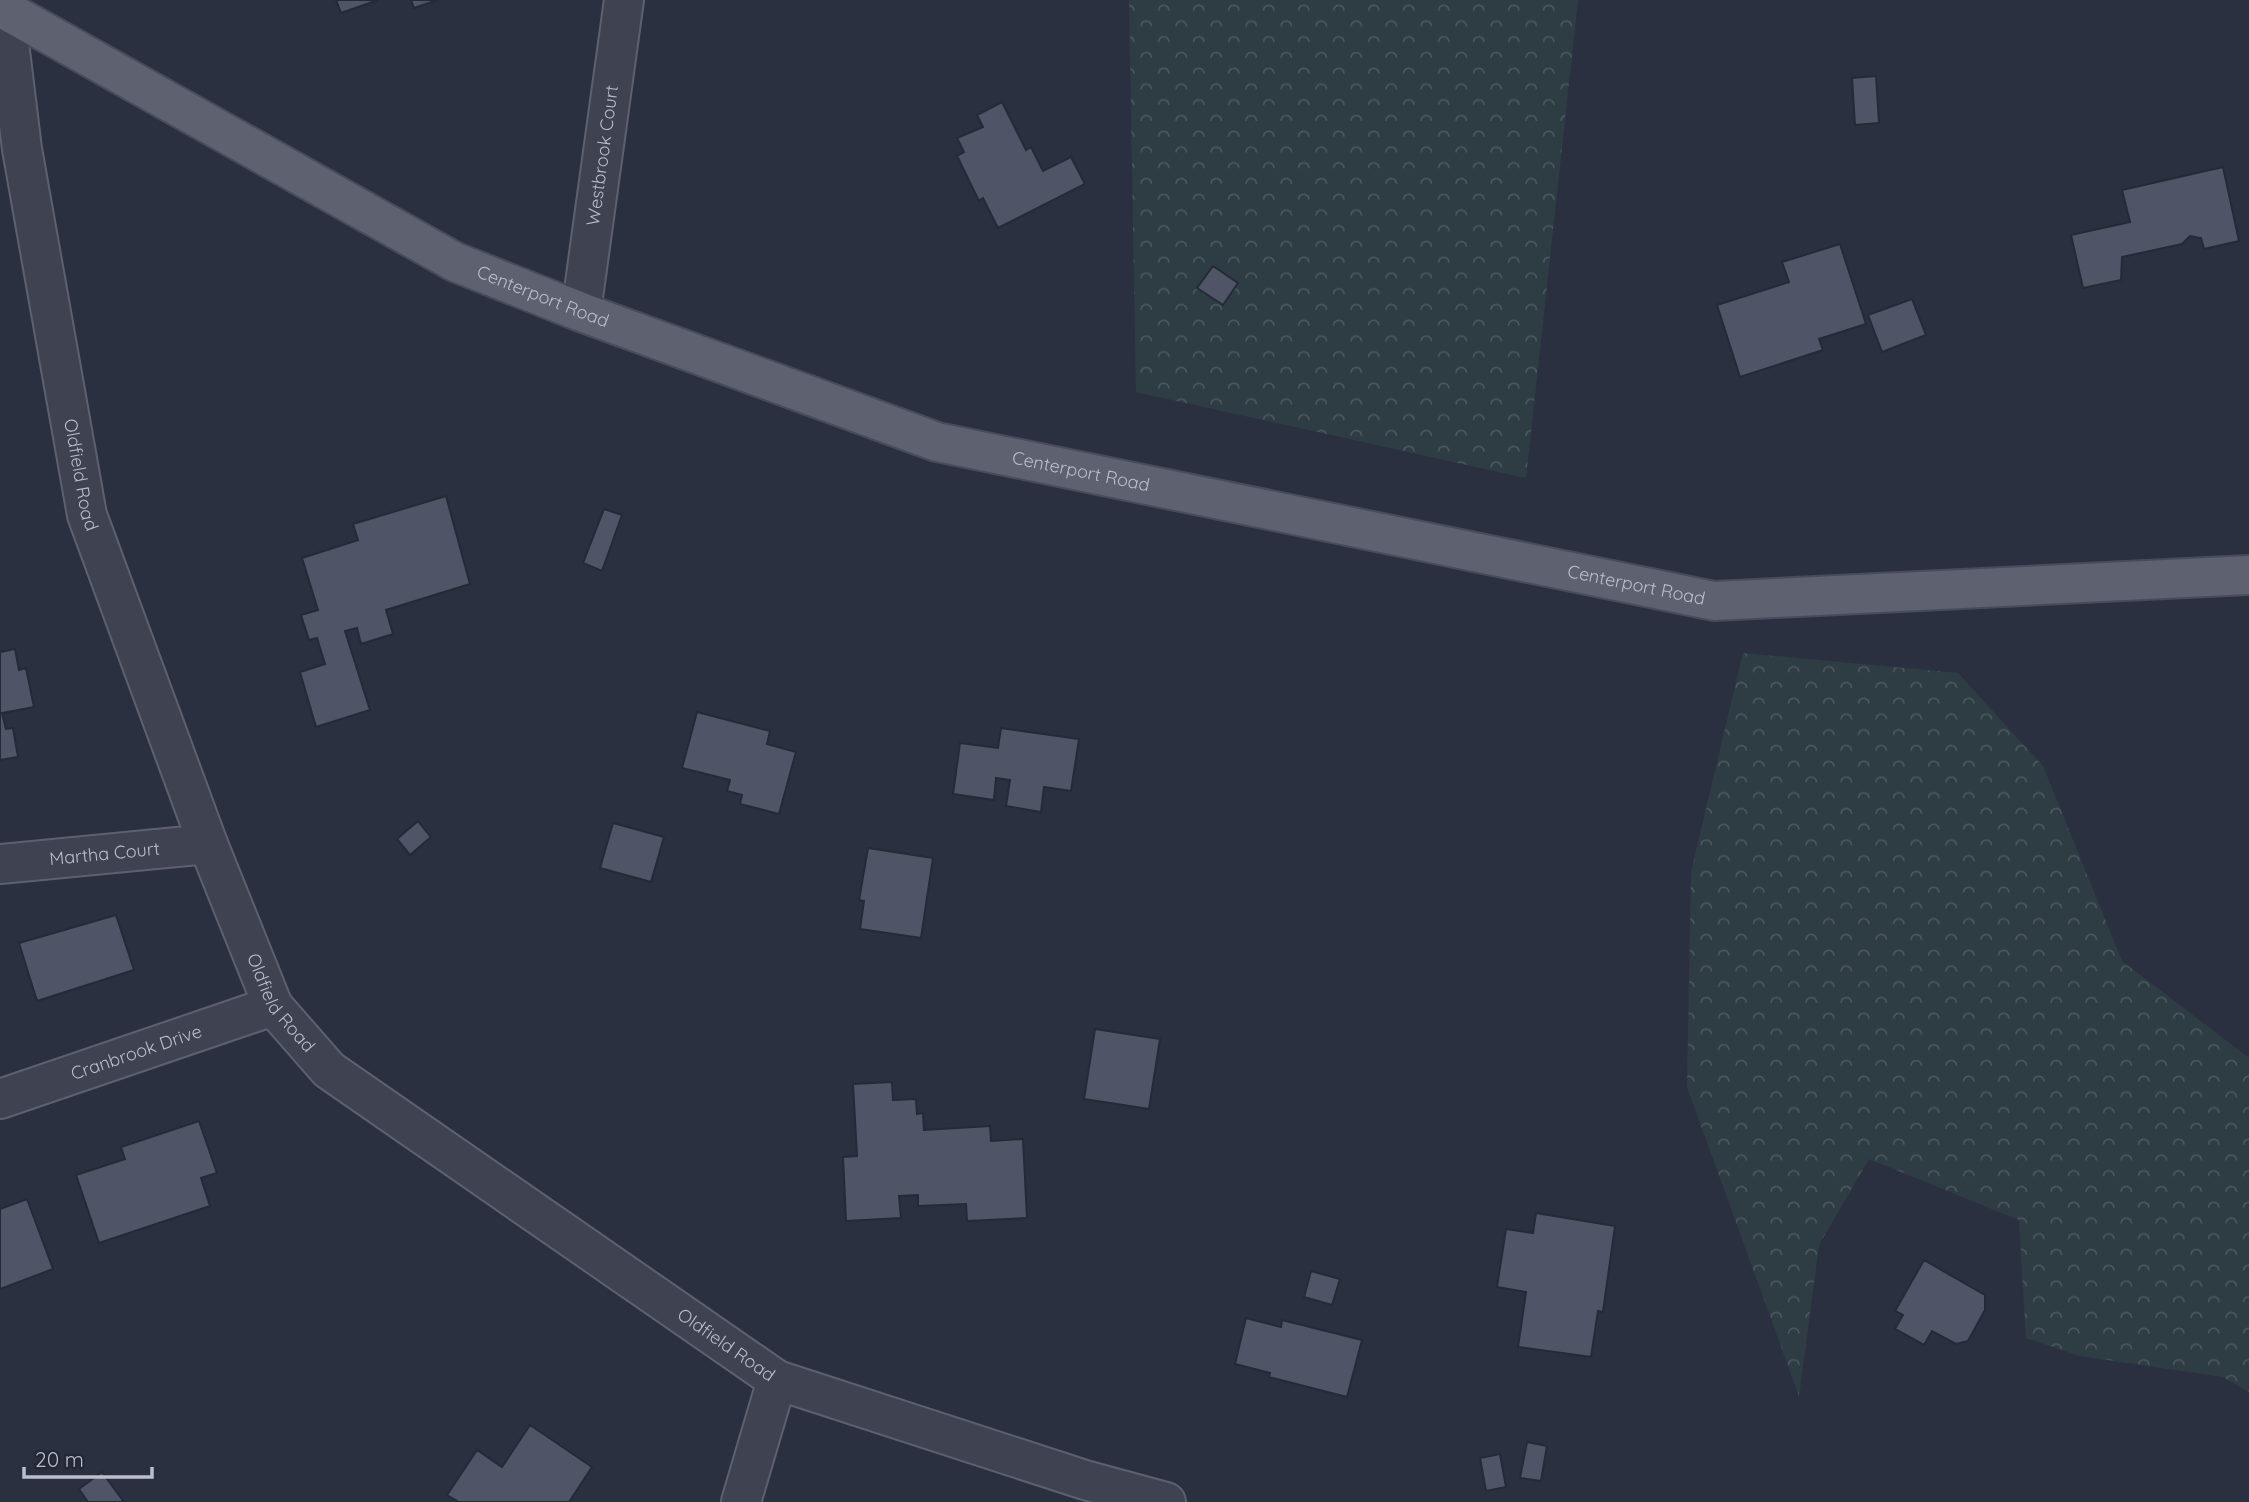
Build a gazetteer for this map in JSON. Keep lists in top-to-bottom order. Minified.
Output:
{"streets":{"main road":["Centerport Road"],"street":["Westbrook Court","Oldfield Road","Martha Court","Cranbrook Drive"]},"crossings":[["Westbrook Court","Centerport Road"],["Centerport Road","Oldfield Road"],["Oldfield Road","Martha Court"],["Oldfield Road","Cranbrook Drive"]],"scale_bar":"20 m"}
